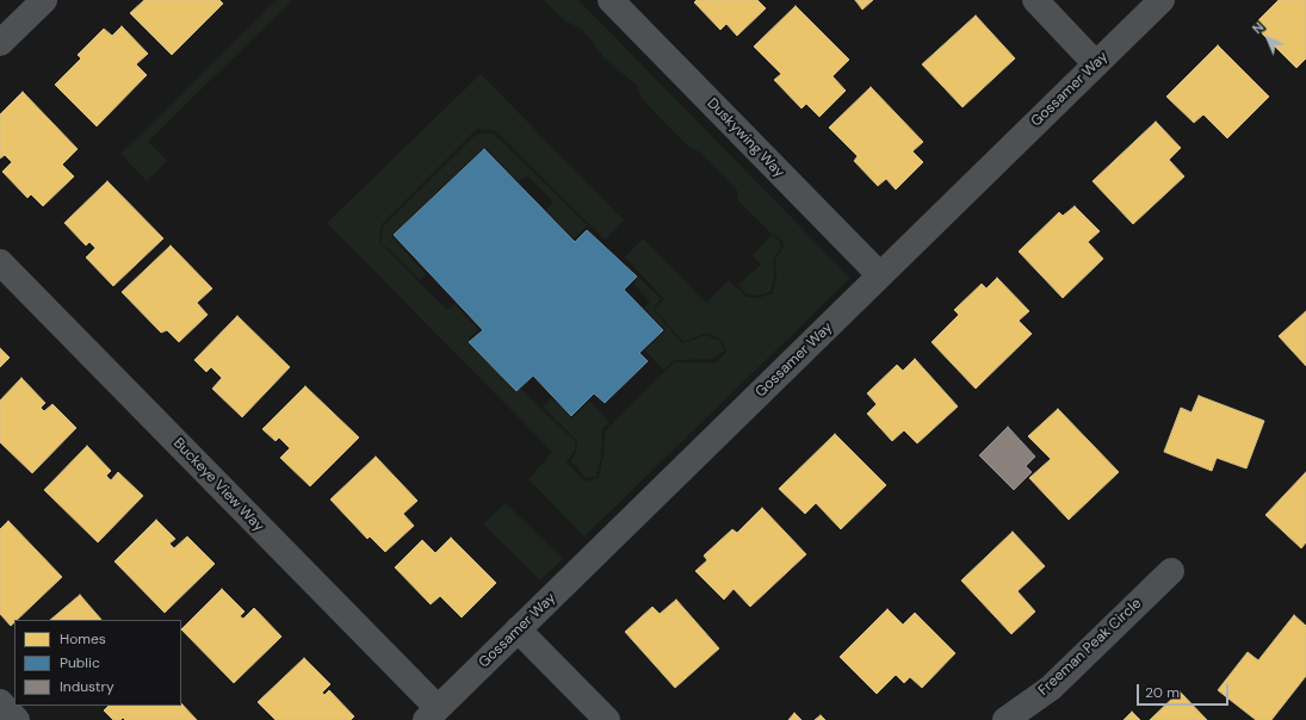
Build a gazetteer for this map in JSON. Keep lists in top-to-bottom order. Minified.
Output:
{"streets":{"street":["Gossamer Way","Duskywing Way","Buckeye View Way","Freeman Peak Circle"]},"crossings":[["Gossamer Way","Duskywing Way"],["Gossamer Way","Buckeye View Way"]],"legend":["Homes","Public","Industry"],"scale_bar":"20 m","north":"top left"}
